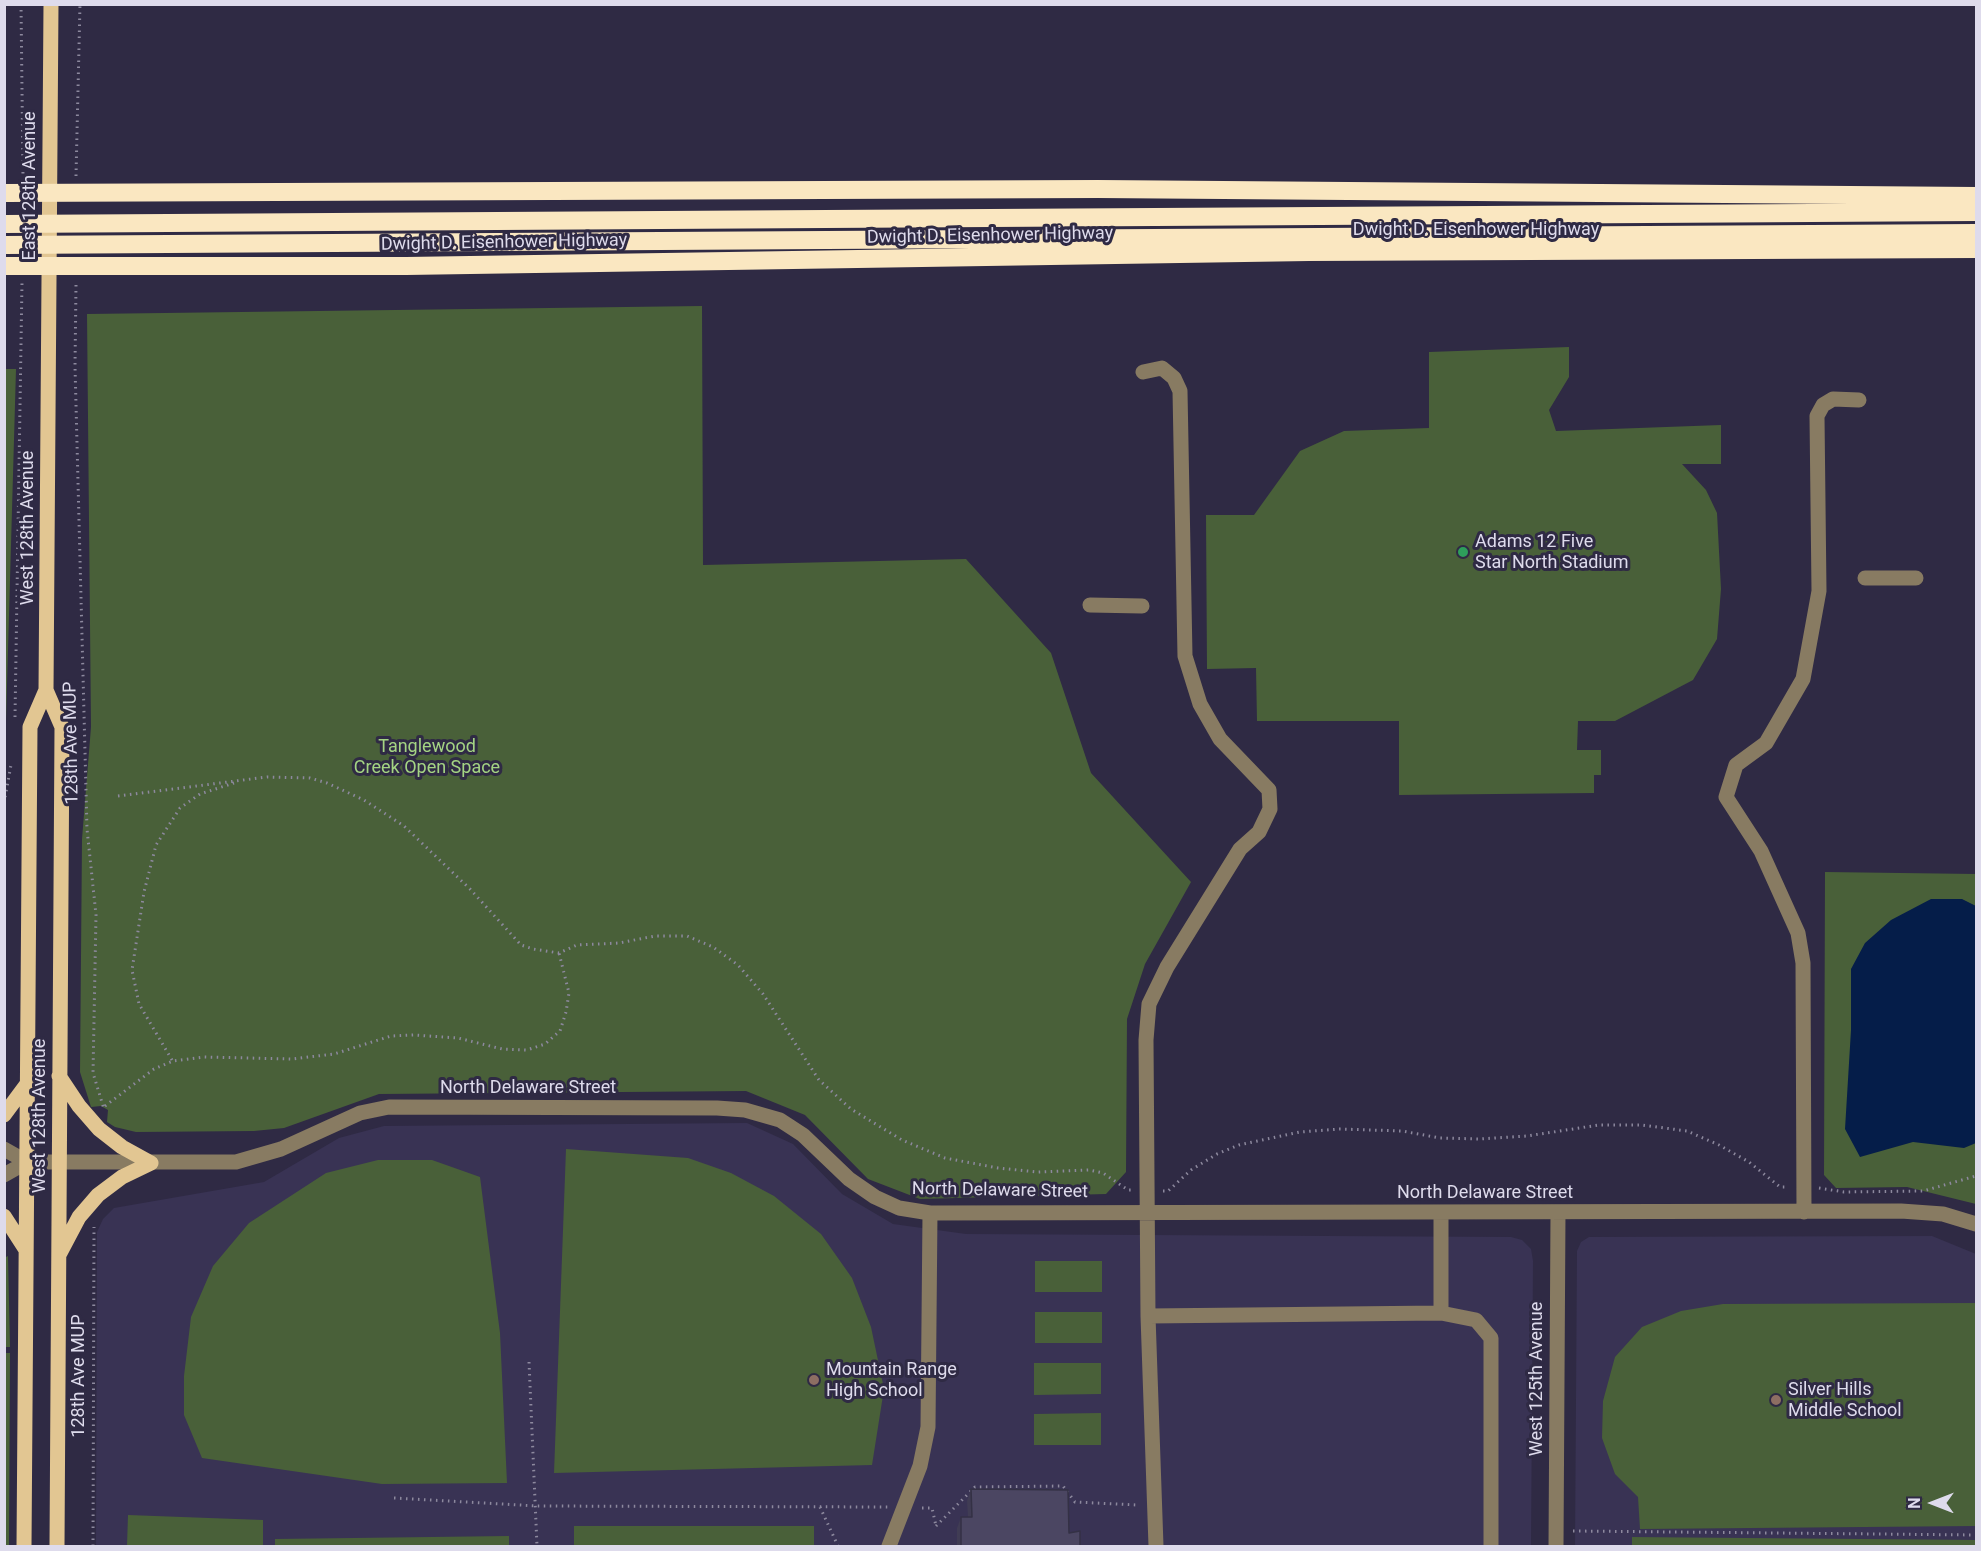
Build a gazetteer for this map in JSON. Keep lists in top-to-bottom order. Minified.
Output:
{"streets":{"highway":["Dwight D. Eisenhower Highway"],"main road":["East 128th Avenue","West 128th Avenue"],"street":["North Delaware Street","West 125th Avenue"],"path":["128th Ave MUP"]},"crossings":[["East 128th Avenue","West 128th Avenue"],["West 128th Avenue","North Delaware Street"],["North Delaware Street","West 125th Avenue"]],"parks":["Tanglewood Creek Open Space"],"places":["Adams 12 Five Star North Stadium","Mountain Range High School","Silver Hills Middle School"],"north":"left"}
